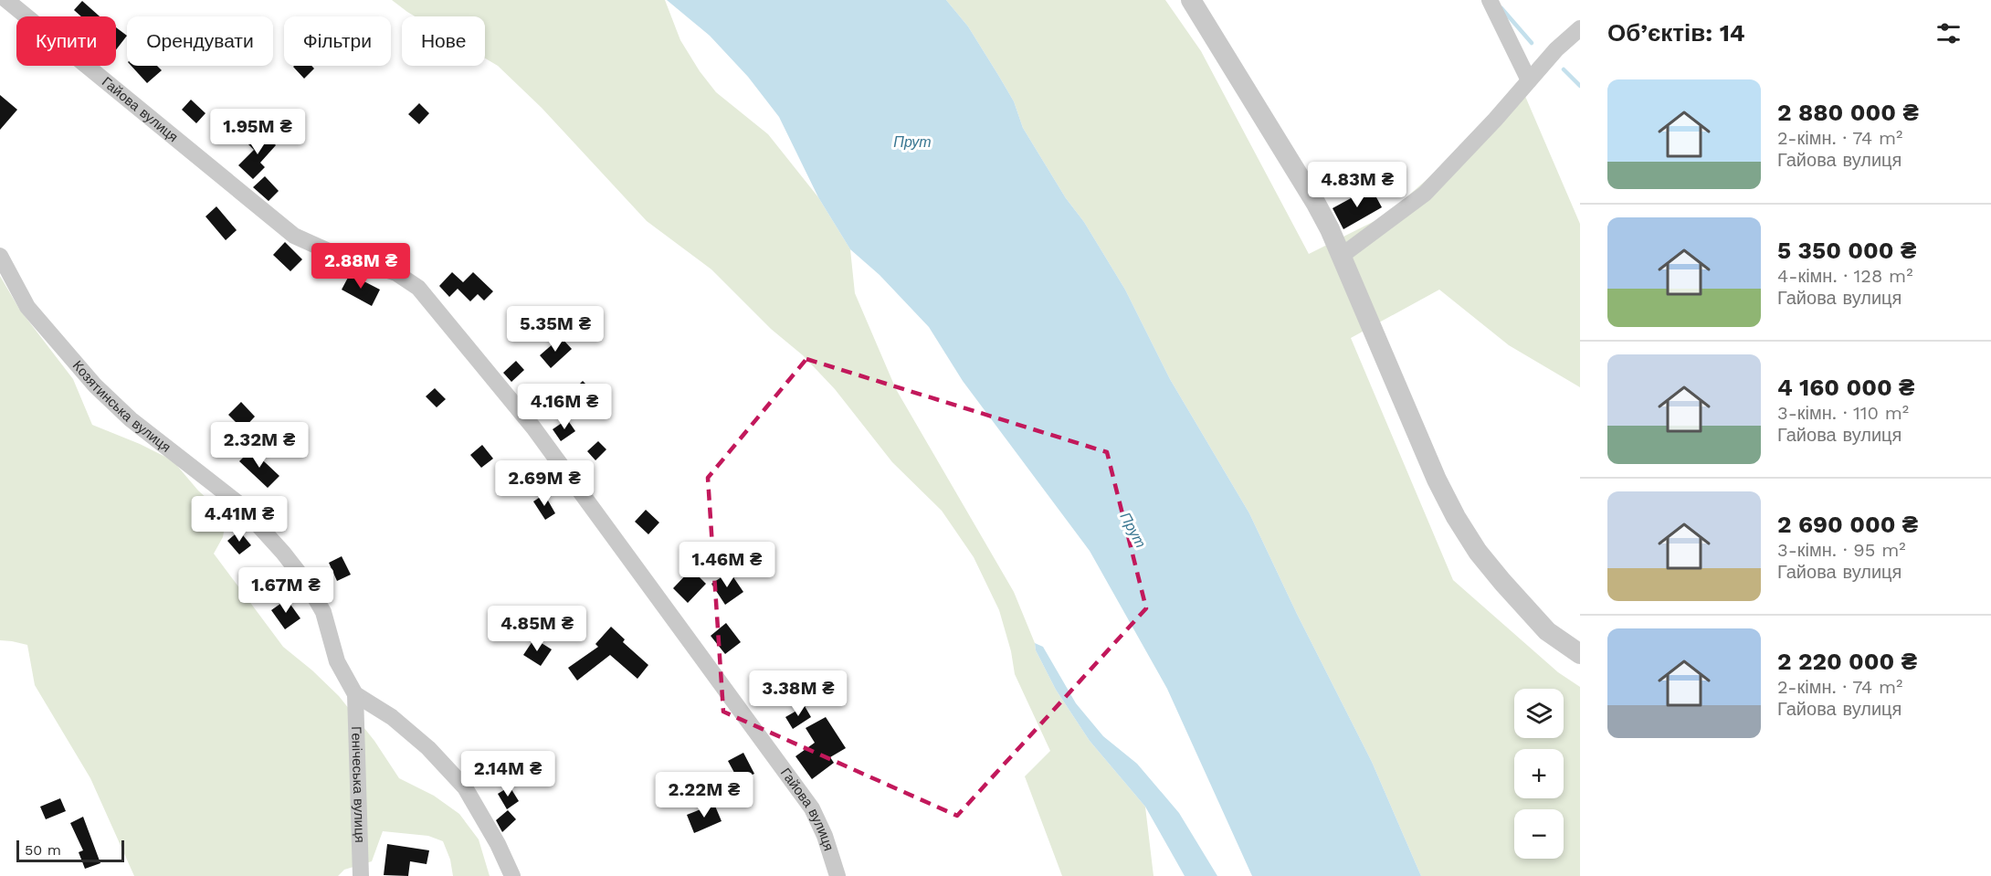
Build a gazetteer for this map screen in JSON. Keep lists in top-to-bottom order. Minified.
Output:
{"streets":{"street":["Гайова вулиця","Козятинська вулиця","Генічеська вулиця"]},"crossings":[["Козятинська вулиця","Генічеська вулиця"]],"water":["Прут"],"scale_bar":"50 m","page":{"heading":"Об’єктів: 14","chip":["Купити","Орендувати","Фільтри","Нове"],"list":[{"name":"2 880 000 ₴","note":"2-кімн. · 74 m² · Гайова вулиця"},{"name":"5 350 000 ₴","note":"4-кімн. · 128 m² · Гайова вулиця"},{"name":"4 160 000 ₴","note":"3-кімн. · 110 m² · Гайова вулиця"},{"name":"2 690 000 ₴","note":"3-кімн. · 95 m² · Гайова вулиця"},{"name":"2 220 000 ₴","note":"2-кімн. · 74 m² · Гайова вулиця"}],"price":["1.95M ₴","4.83M ₴","2.88M ₴","5.35M ₴","4.16M ₴","2.32M ₴","2.69M ₴","4.41M ₴","1.46M ₴","1.67M ₴","4.85M ₴","3.38M ₴","2.14M ₴","2.22M ₴"],"map_buttons":["+","−"],"scale":"50 m"}}
